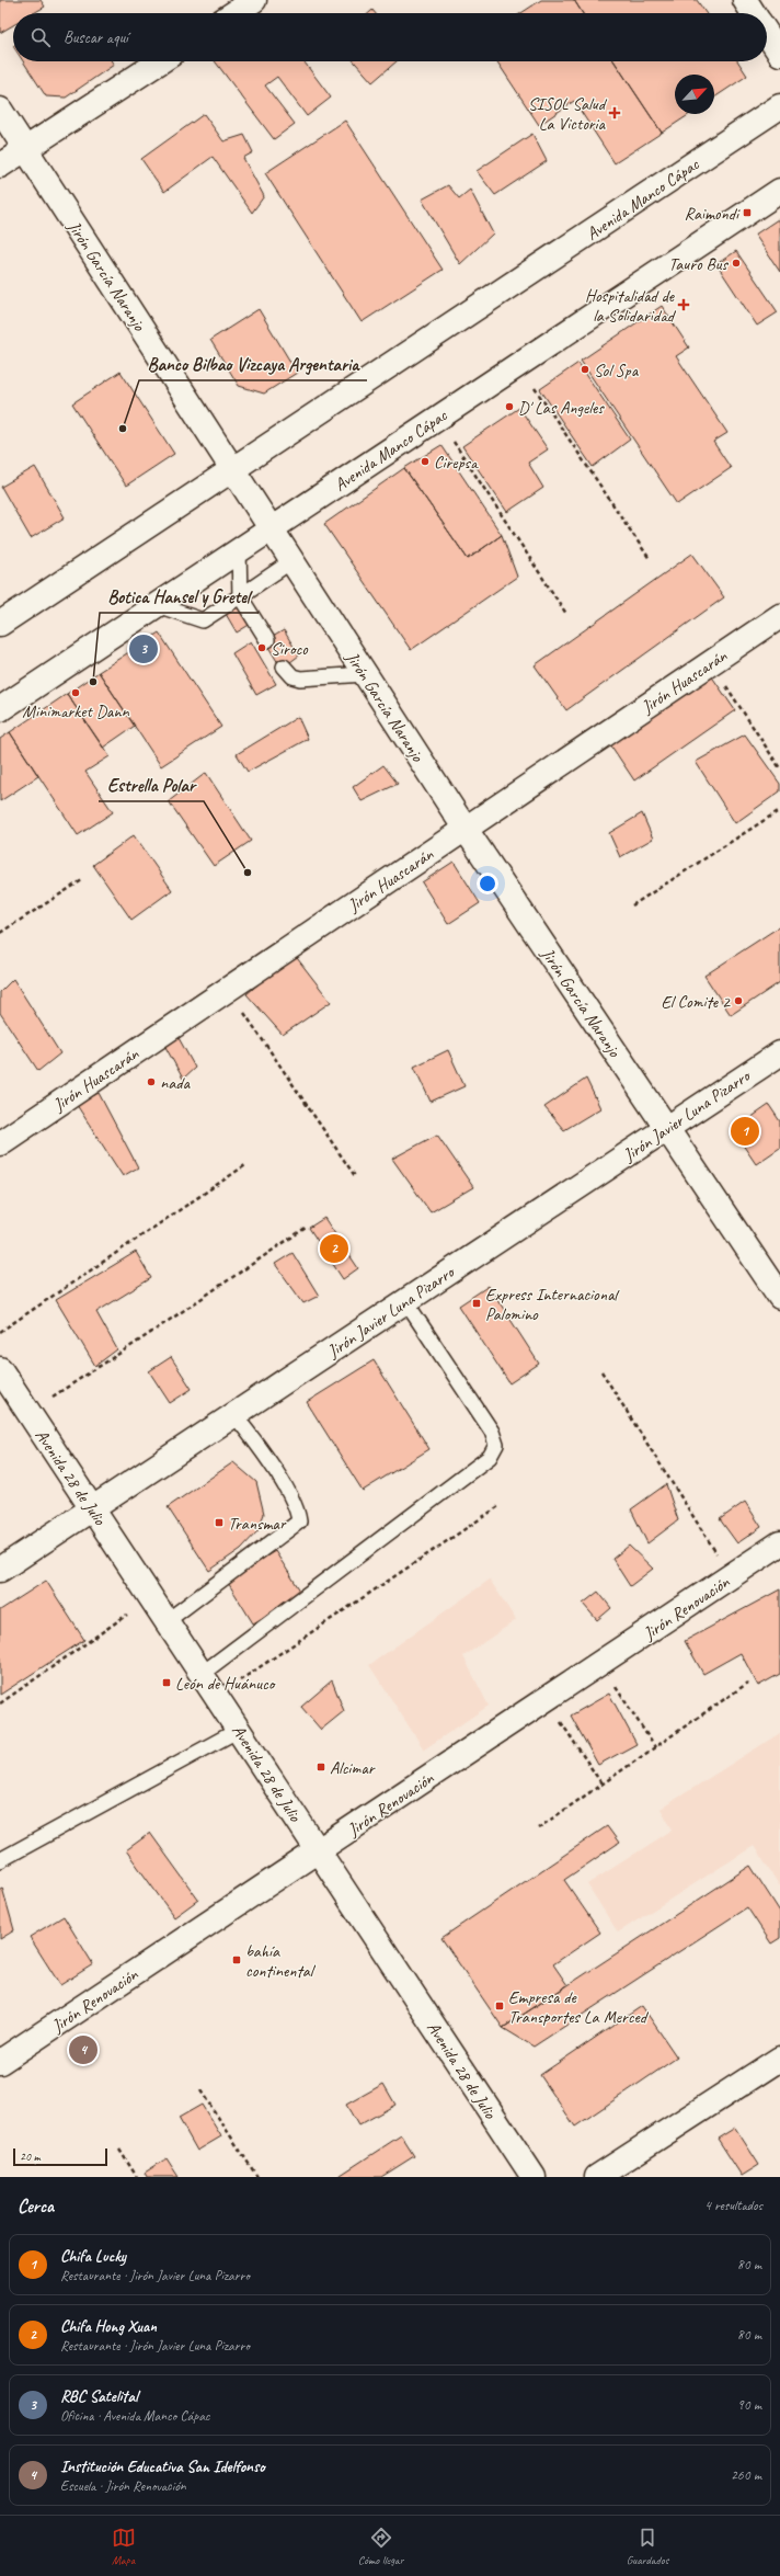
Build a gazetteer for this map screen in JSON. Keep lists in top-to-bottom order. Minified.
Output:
{"streets":{"street":["Avenida Manco Cápac","Jirón García Naranjo","Jirón Huascarán","Jirón Javier Luna Pizarro","Avenida 28 de Julio","Jirón Renovación"]},"crossings":[["Avenida Manco Cápac","Jirón García Naranjo"],["Jirón García Naranjo","Jirón Huascarán"],["Jirón García Naranjo","Jirón Javier Luna Pizarro"],["Jirón Javier Luna Pizarro","Avenida 28 de Julio"],["Avenida 28 de Julio","Jirón Renovación"]],"places":{"health":["SISOL Salud La Victoria","Hospitalidad de la Solidaridad"],"transit":["Raimondi","Express Internacional Palomino","Transmar","León de Huánuco","Alcimar","bahía continental","Empresa de Transportes La Merced"],"other":["Tauro Bus","Sol Spa","D' Las Angeles","Banco Bilbao Vizcaya Argentaria","Cirepsa","Siroco","Botica Hansel y Gretel","Minimarket Dann","Estrella Polar","El Comite 2","nada"]},"scale_bar":"20 m","north":"top right","page":{"search":"Buscar aquí","pins":["3","1","2","4"],"scale":"20 m","heading":["Cerca","4 resultados"],"list":[{"mark":"1","name":"Chifa Lucky","note":"Restaurante · Jirón Javier Luna Pizarro","value":"80 m"},{"mark":"2","name":"Chifa Hong Xuan","note":"Restaurante · Jirón Javier Luna Pizarro","value":"80 m"},{"mark":"3","name":"RBC Satelital","note":"Oficina · Avenida Manco Cápac","value":"90 m"},{"mark":"4","name":"Institución Educativa San Idelfonso","note":"Escuela · Jirón Renovación","value":"260 m"}],"nav":["Mapa","Cómo llegar","Guardados"]}}
